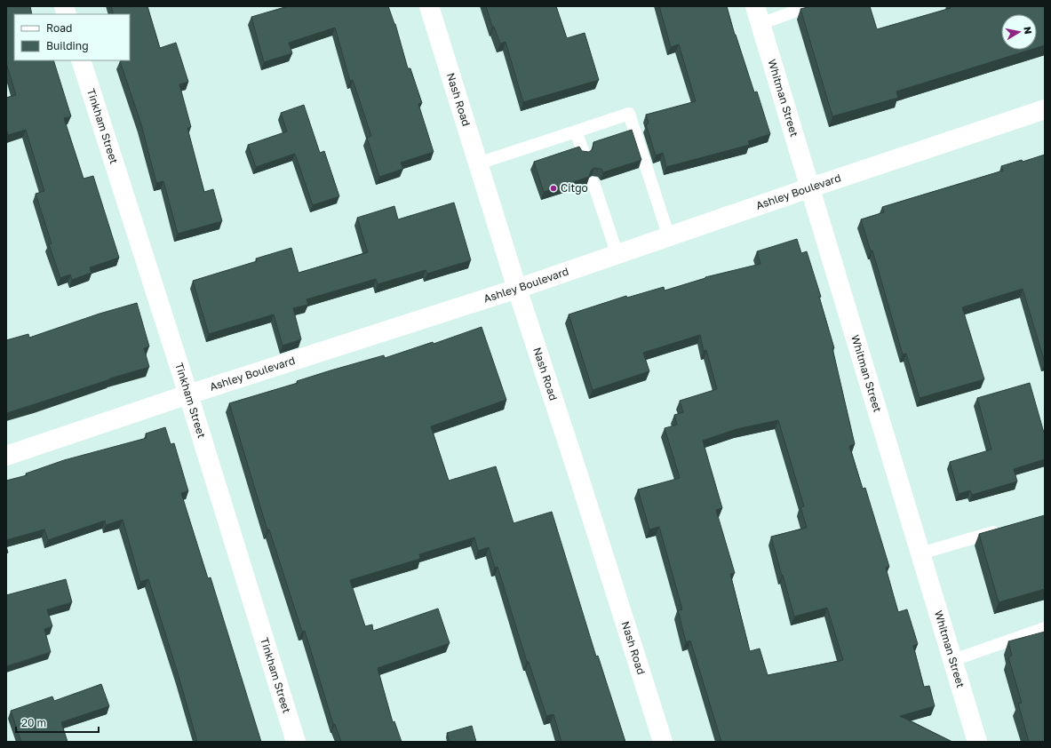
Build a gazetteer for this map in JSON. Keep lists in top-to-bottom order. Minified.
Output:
{"streets":{"main road":["Whitman Street","Nash Road","Tinkham Street","Ashley Boulevard"]},"crossings":[["Whitman Street","Ashley Boulevard"],["Nash Road","Ashley Boulevard"],["Tinkham Street","Ashley Boulevard"]],"places":["Citgo"],"legend":["Road","Building"],"scale_bar":"20 m","north":"right"}
